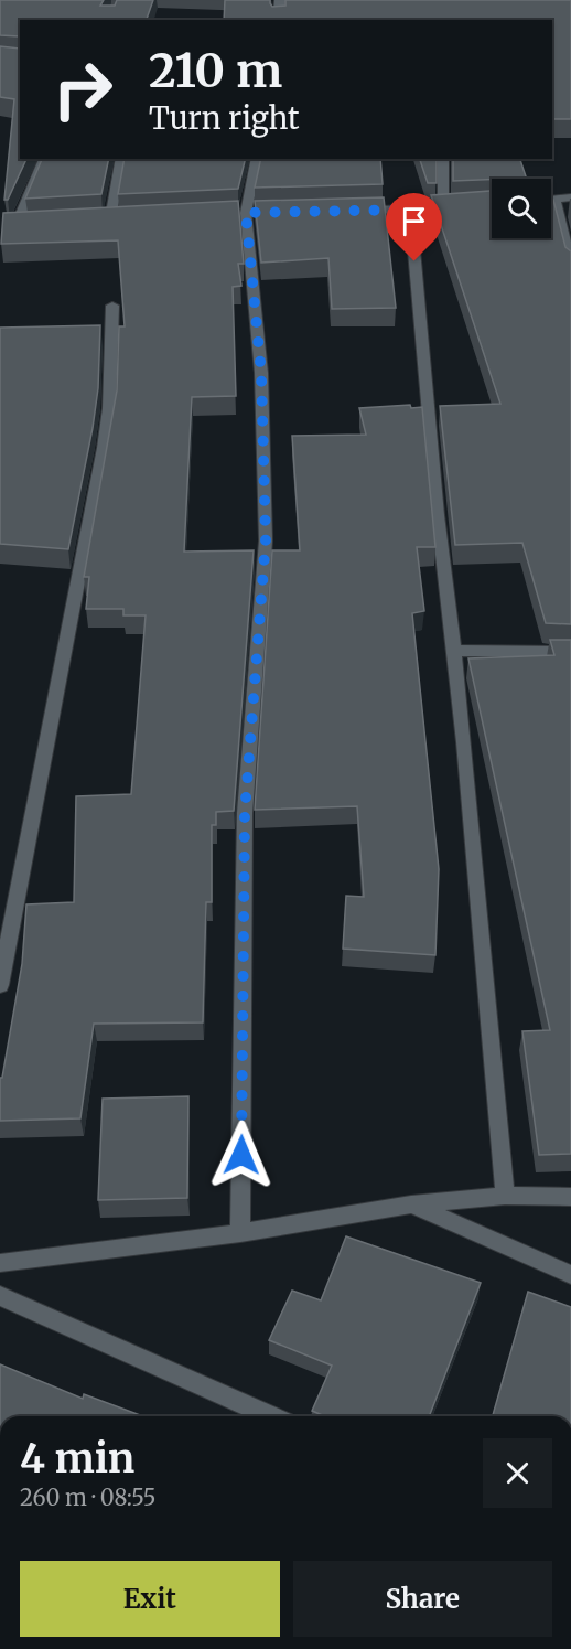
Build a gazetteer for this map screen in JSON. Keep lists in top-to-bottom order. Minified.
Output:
{"page":{"turn":["210 m","Turn right"],"heading":["4 min","260 m · 08:55"],"buttons":["Exit","Share"]}}
